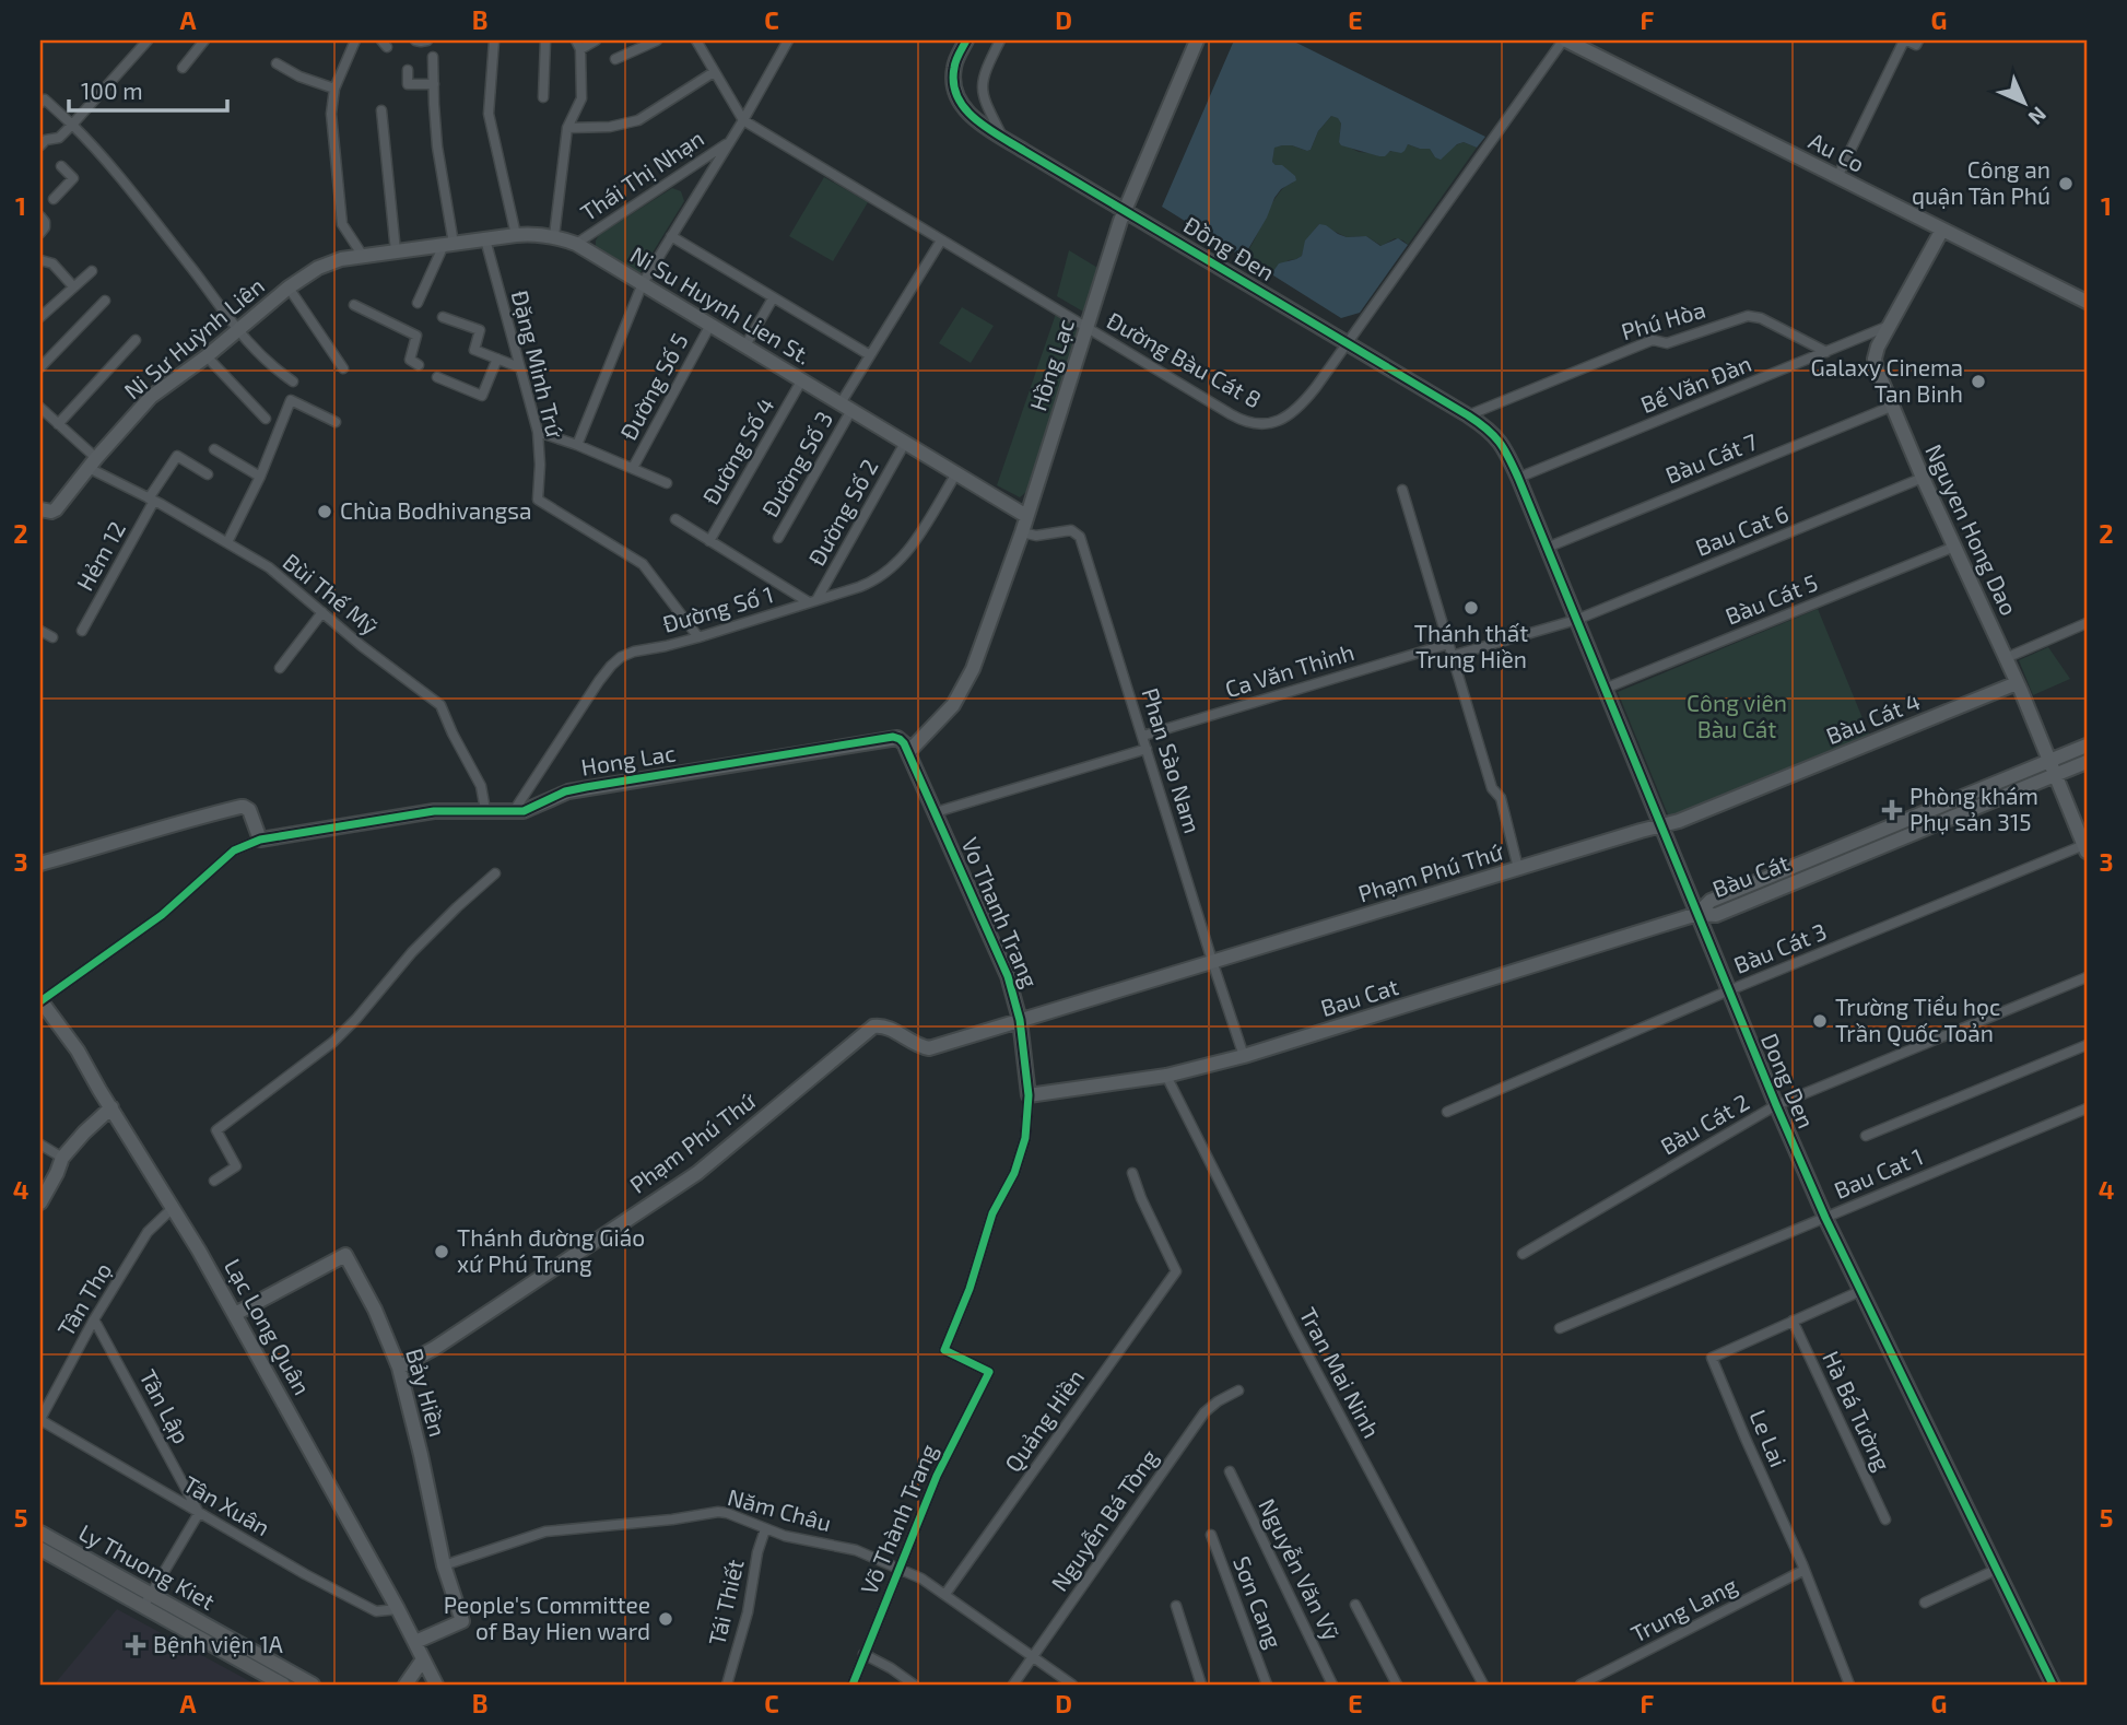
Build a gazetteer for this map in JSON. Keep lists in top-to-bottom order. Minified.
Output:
{"streets":{"main road":["Ly Thuong Kiet"],"street":["Au Co","Thái Thị Nhạn","Đồng Đen","Ni Su Huynh Lien St.","Phú Hòa","Ni Sư Huỳnh Liên","Đường Bàu Cát 8","Đặng Minh Trứ","Hồng Lạc","Bế Văn Đàn","Đường Số 5","Đường Số 4","Bàu Cát 7","Đường Số 3","Đường Số 2","Nguyen Hong Dao","Bau Cat 6","Hẻm 12","Bùi Thế Mỹ","Bàu Cát 5","Đường Số 1","Ca Văn Thỉnh","Bàu Cát 4","Hong Lac","Phan Sào Nam","Phạm Phú Thứ","Bàu Cát","Vo Thanh Trang","Bàu Cát 3","Bau Cat","Dong Den","Bàu Cát 2","Bau Cat 1","Tân Thọ","Lạc Long Quân","Tran Mai Ninh","Bảy Hiền","Tân Lập","Hà Bá Tường","Quảng Hiền","Le Lai","Tân Xuân","Năm Châu","Võ Thành Trang","Nguyễn Bá Tòng","Nguyễn Văn Vỹ","Tái Thiết","Sơn Cang","Trung Lang"]},"crossings":[["Au Co","Đường Bàu Cát 8"],["Au Co","Nguyen Hong Dao"],["Thái Thị Nhạn","Ni Su Huynh Lien St."],["Thái Thị Nhạn","Đường Bàu Cát 8"],["Đồng Đen","Phú Hòa"],["Đồng Đen","Đường Bàu Cát 8"],["Đồng Đen","Hồng Lạc"],["Đồng Đen","Bế Văn Đàn"],["Đồng Đen","Dong Den"],["Ni Su Huynh Lien St.","Ni Sư Huỳnh Liên"],["Ni Su Huynh Lien St.","Đặng Minh Trứ"],["Ni Su Huynh Lien St.","Hồng Lạc"],["Ni Su Huynh Lien St.","Đường Số 5"],["Ni Su Huynh Lien St.","Đường Số 4"],["Ni Su Huynh Lien St.","Đường Số 3"],["Ni Su Huynh Lien St.","Đường Số 2"],["Ni Su Huynh Lien St.","Đường Số 1"],["Phú Hòa","Bế Văn Đàn"],["Ni Sư Huỳnh Liên","Bùi Thế Mỹ"],["Đường Bàu Cát 8","Hồng Lạc"],["Đường Bàu Cát 8","Đường Số 3"],["Đặng Minh Trứ","Đường Số 1"],["Hồng Lạc","Phan Sào Nam"],["Bế Văn Đàn","Nguyen Hong Dao"],["Bế Văn Đàn","Dong Den"],["Bàu Cát 7","Nguyen Hong Dao"],["Bàu Cát 7","Dong Den"],["Đường Số 2","Đường Số 1"],["Nguyen Hong Dao","Bau Cat 6"],["Nguyen Hong Dao","Bàu Cát 5"],["Nguyen Hong Dao","Bàu Cát 4"],["Nguyen Hong Dao","Bàu Cát"],["Nguyen Hong Dao","Bàu Cát 3"],["Bau Cat 6","Dong Den"],["Hẻm 12","Bùi Thế Mỹ"],["Bùi Thế Mỹ","Hong Lac"],["Bàu Cát 5","Dong Den"],["Đường Số 1","Hong Lac"],["Ca Văn Thỉnh","Phan Sào Nam"],["Bàu Cát 4","Phạm Phú Thứ"],["Bàu Cát 4","Dong Den"],["Hong Lac","Vo Thanh Trang"],["Phan Sào Nam","Phạm Phú Thứ"],["Phan Sào Nam","Bau Cat"],["Phạm Phú Thứ","Vo Thanh Trang"],["Phạm Phú Thứ","Dong Den"],["Phạm Phú Thứ","Bảy Hiền"],["Bàu Cát","Bau Cat"],["Bàu Cát","Dong Den"],["Vo Thanh Trang","Bau Cat"],["Vo Thanh Trang","Võ Thành Trang"],["Bàu Cát 3","Dong Den"],["Bau Cat","Dong Den"],["Bau Cat","Tran Mai Ninh"],["Bau Cat","Võ Thành Trang"],["Dong Den","Bàu Cát 2"],["Dong Den","Bau Cat 1"],["Dong Den","Le Lai"],["Tân Thọ","Lạc Long Quân"],["Tân Thọ","Tân Lập"],["Tân Thọ","Tân Xuân"],["Lạc Long Quân","Bảy Hiền"],["Lạc Long Quân","Tân Xuân"],["Bảy Hiền","Năm Châu"],["Tân Lập","Tân Xuân"],["Hà Bá Tường","Le Lai"],["Quảng Hiền","Năm Châu"],["Le Lai","Trung Lang"],["Năm Châu","Võ Thành Trang"],["Năm Châu","Nguyễn Bá Tòng"],["Năm Châu","Tái Thiết"]],"parks":["Công viên Bàu Cát"],"places":{"other":["Công an quận Tân Phú","Galaxy Cinema Tan Binh","Chùa Bodhivangsa","Thánh thất Trung Hiền","Trường Tiểu học Trần Quốc Toản","Thánh đường Giáo xứ Phú Trung","People's Committee of Bay Hien ward"],"health":["Phòng khám Phụ sản 315","Bệnh viện 1A"]},"scale_bar":"100 m","north":"bottom right","grid":{"columns":["A","B","C","D","E","F","G"],"rows":["1","2","3","4","5"]}}
